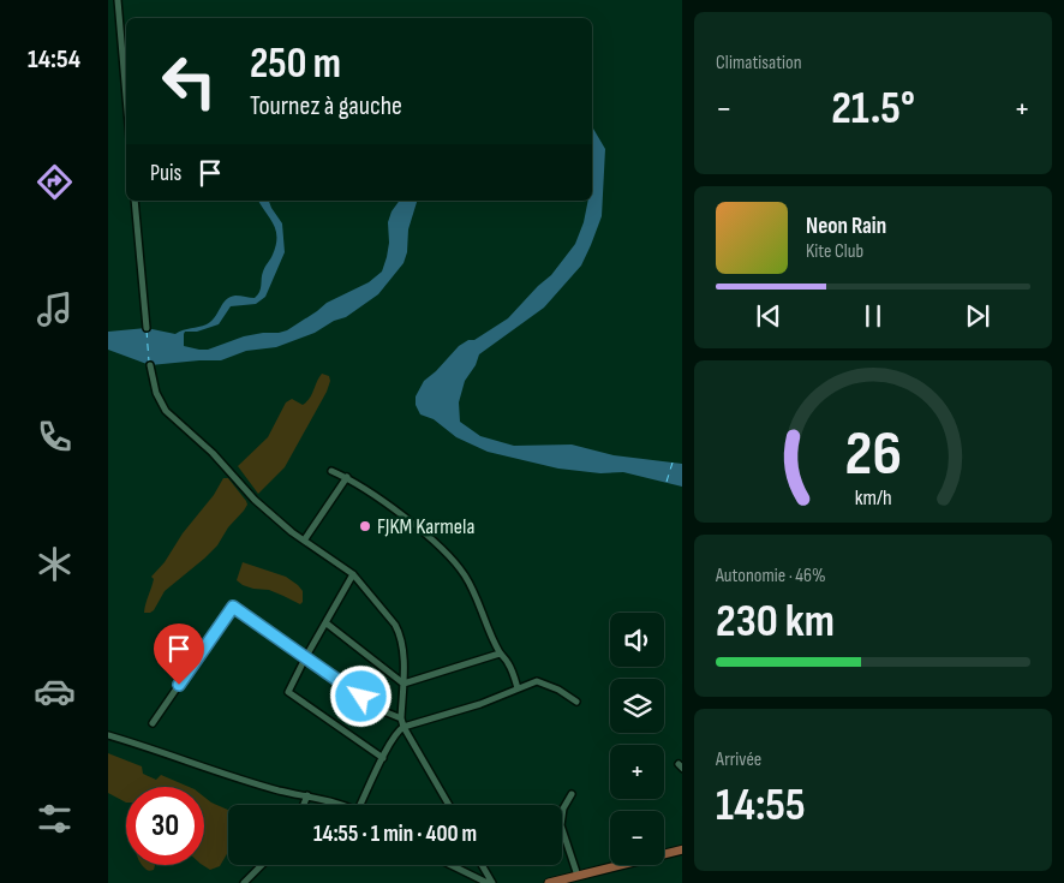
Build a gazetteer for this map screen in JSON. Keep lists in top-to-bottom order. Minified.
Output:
{"places":["FJKM Karmela"],"page":{"tabs":"14:54","tile":["Climatisation",["Autonomie · 46%","230 km"],["Arrivée","14:55"]],"turn":["250 m","Tournez à gauche"],"heat":["−","21.5°","+"],"then":"Puis","song":["Neon Rain","Kite Club"],"map_buttons":["+","−"],"limit":"30","trip":"14:55 · 1 min · 400 m","gauge":["26","km/h"]}}
